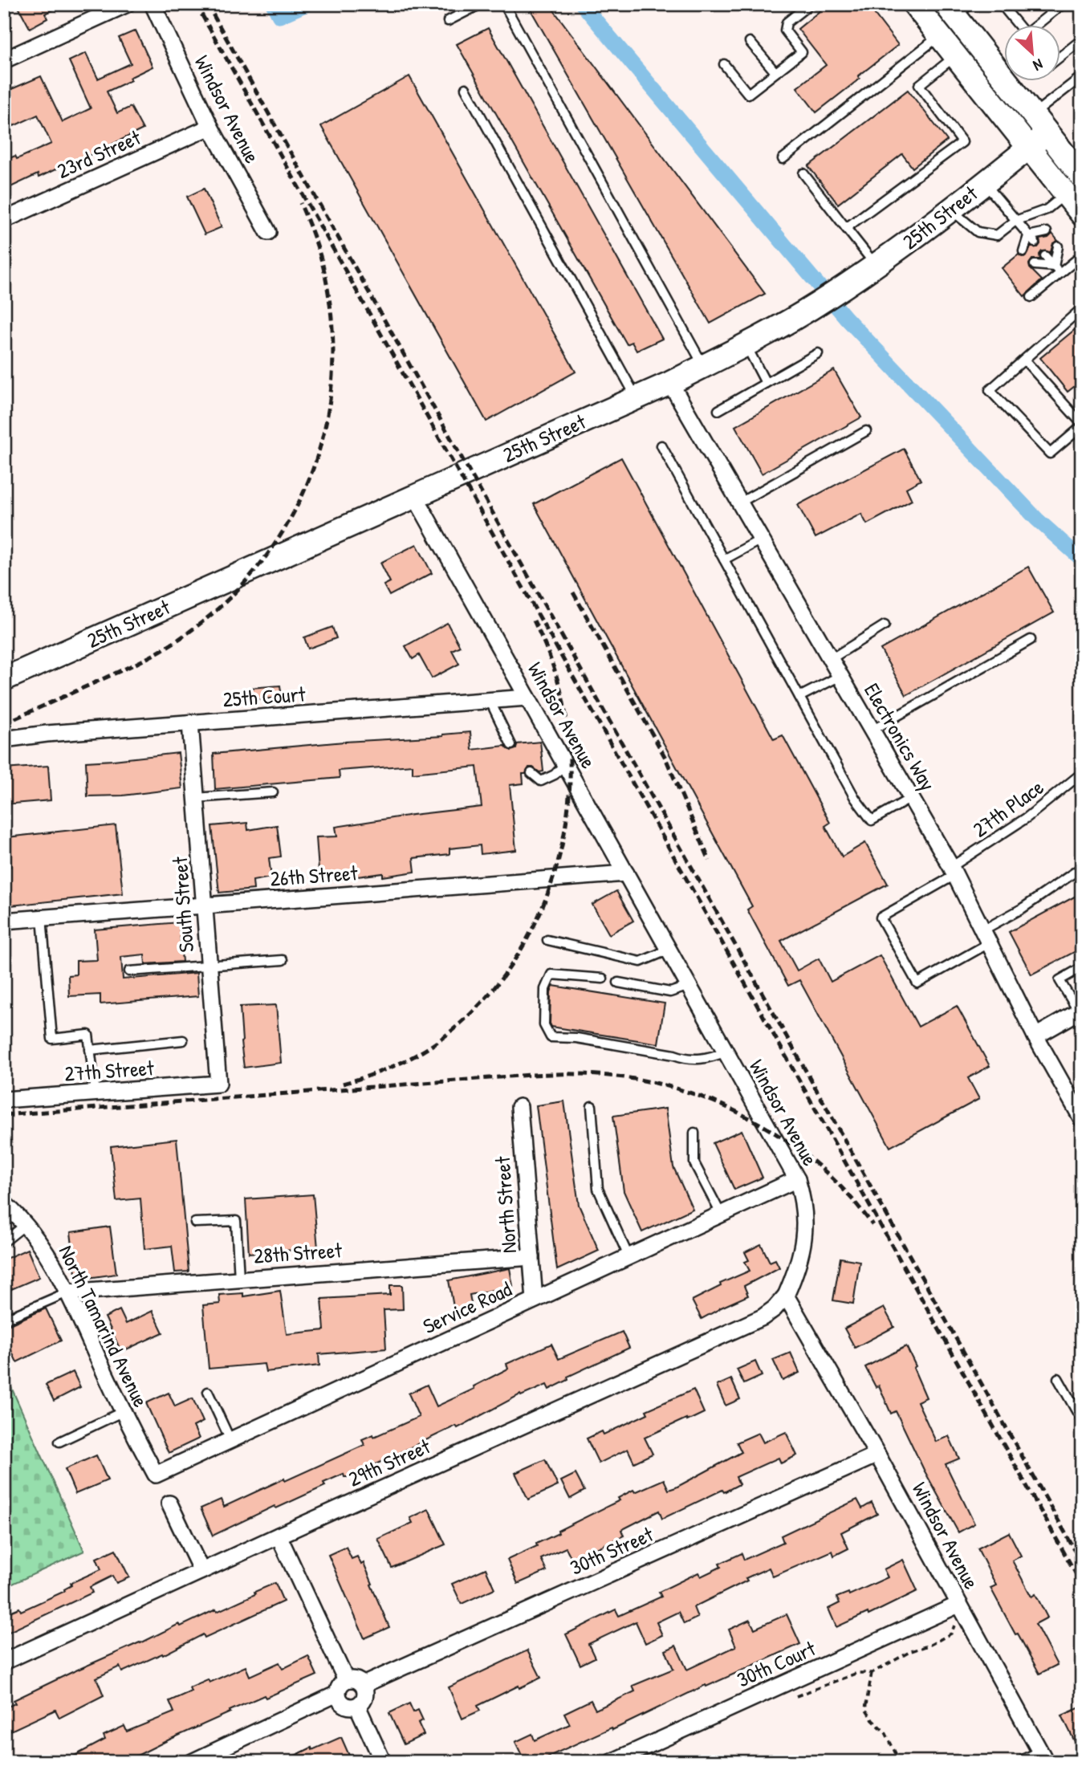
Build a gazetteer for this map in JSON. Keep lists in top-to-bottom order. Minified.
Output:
{"streets":{"main road":["25th Street"],"street":["Windsor Avenue","23rd Street","25th Court","Electronics Way","26th Street","South Street","27th Street","North Street","28th Street","Service Road","North Tamarind Avenue","29th Street","30th Street","30th Court"],"lane":["27th Place"]},"crossings":[["Windsor Avenue","23rd Street"],["Windsor Avenue","25th Street"],["Windsor Avenue","25th Court"],["Windsor Avenue","26th Street"],["Windsor Avenue","Service Road"],["Windsor Avenue","29th Street"],["Windsor Avenue","30th Street"],["Windsor Avenue","30th Court"],["25th Street","Electronics Way"],["25th Court","South Street"],["Electronics Way","27th Place"],["26th Street","South Street"],["South Street","27th Street"],["North Street","28th Street"],["North Street","Service Road"],["28th Street","North Tamarind Avenue"],["Service Road","North Tamarind Avenue"]],"north":"bottom right"}
